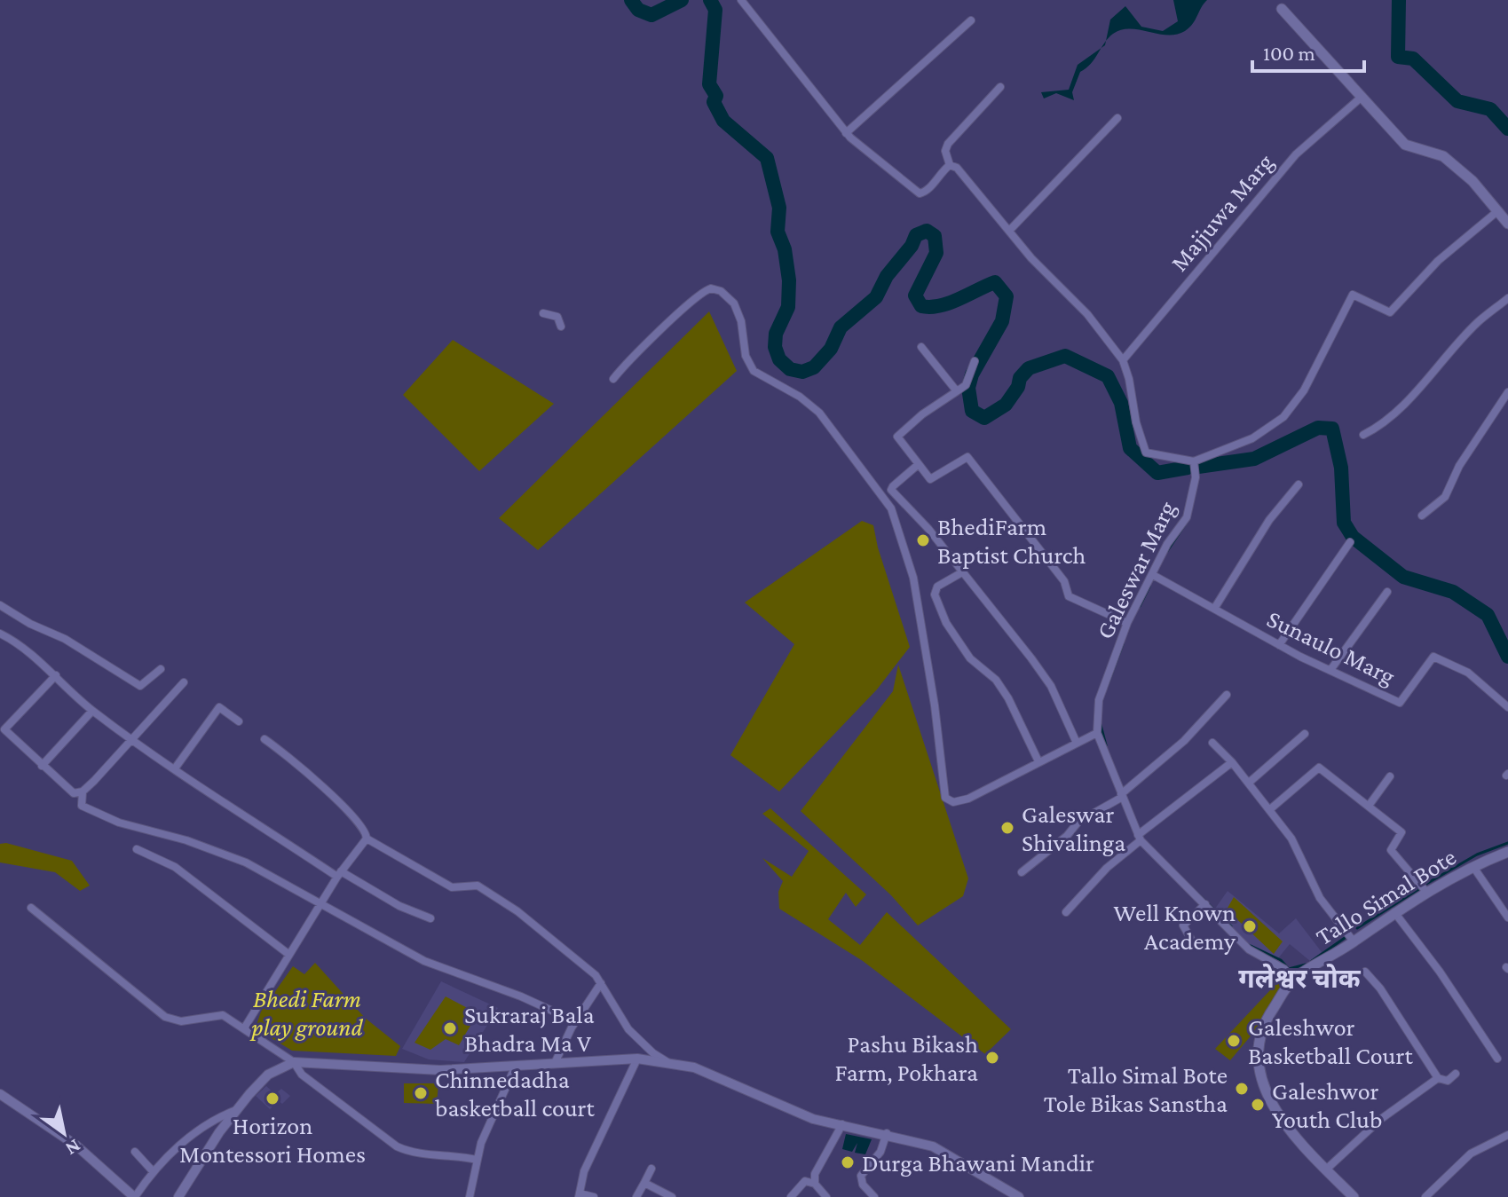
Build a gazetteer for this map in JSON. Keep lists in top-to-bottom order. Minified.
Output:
{"streets":{"main road":["Tallo Simal Bote"],"street":["Majjuwa Marg","Galeswar Marg","Sunaulo Marg"]},"crossings":[["Galeswar Marg","Sunaulo Marg"],["Galeswar Marg","Tallo Simal Bote"]],"districts":["गलेश्वर चोक"],"parks":["Bhedi Farm play ground"],"places":["BhediFarm Baptist Church","Galeswar Shivalinga","Well Known Academy","Sukraraj Bala Bhadra Ma V","Galeshwor Basketball Court","Pashu Bikash Farm, Pokhara","Tallo Simal Bote Tole Bikas Sanstha","Chinnedadha basketball court","Horizon Montessori Homes","Galeshwor Youth Club","Durga Bhawani Mandir"],"scale_bar":"100 m","north":"bottom right"}
